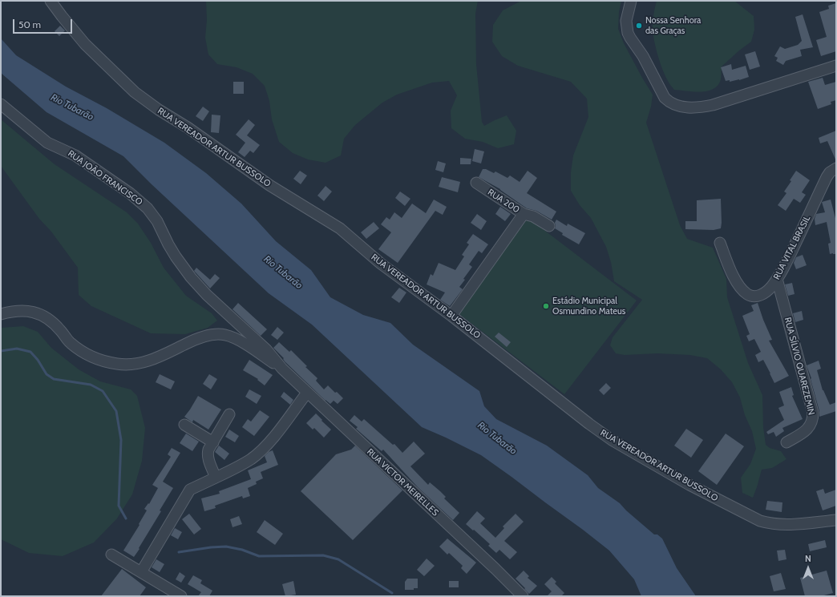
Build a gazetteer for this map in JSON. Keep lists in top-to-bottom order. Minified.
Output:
{"streets":{"street":["RUA VEREADOR ARTUR BUSSOLO","RUA JOÃO FRANCISCO","RUA 200","RUA VITAL BRASIL","RUA SÍLVIO QUAREZEMIN","RUA VICTOR MEIRELLES"]},"crossings":[["RUA JOÃO FRANCISCO","RUA VICTOR MEIRELLES"],["RUA VITAL BRASIL","RUA SÍLVIO QUAREZEMIN"]],"water":["Rio Tubarão"],"places":["Nossa Senhora das Graças","Estádio Municipal Osmundino Mateus"],"scale_bar":"50 m","north":"top"}
